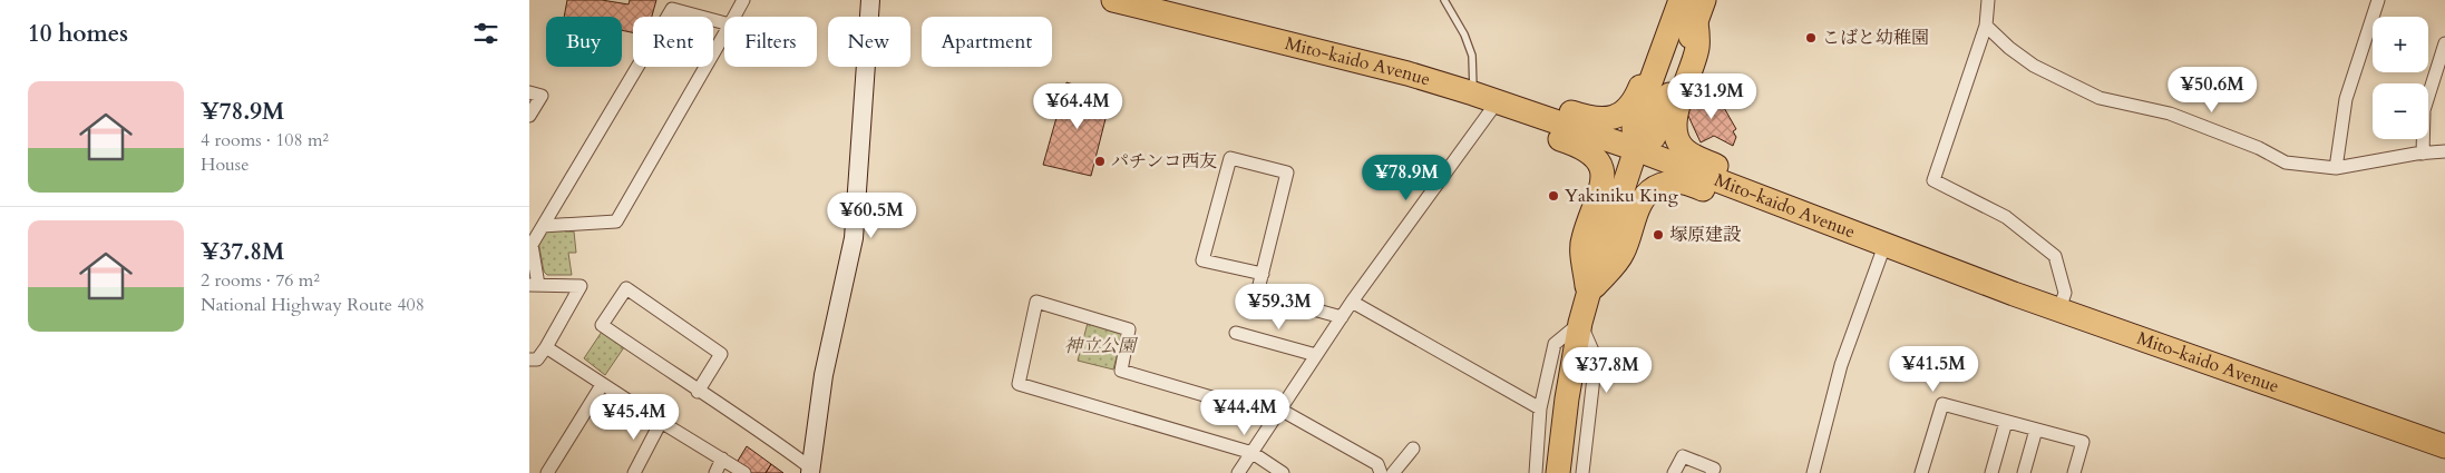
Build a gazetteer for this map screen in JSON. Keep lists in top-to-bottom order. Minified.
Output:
{"streets":{"highway":["Mito-kaido Avenue"]},"parks":["神立公園"],"places":["こばと幼稚園","パチンコ西友","Yakiniku King","塚原建設"],"page":{"heading":"10 homes","map_buttons":["+","−"],"chip":["Buy","Rent","Filters","New","Apartment"],"list":[{"name":"¥78.9M","note":"4 rooms · 108 m² · House"},{"name":"¥37.8M","note":"2 rooms · 76 m² · National Highway Route 408"}],"price":["¥50.6M","¥31.9M","¥64.4M","¥78.9M","¥60.5M","¥59.3M","¥41.5M","¥37.8M","¥44.4M","¥45.4M"]}}
